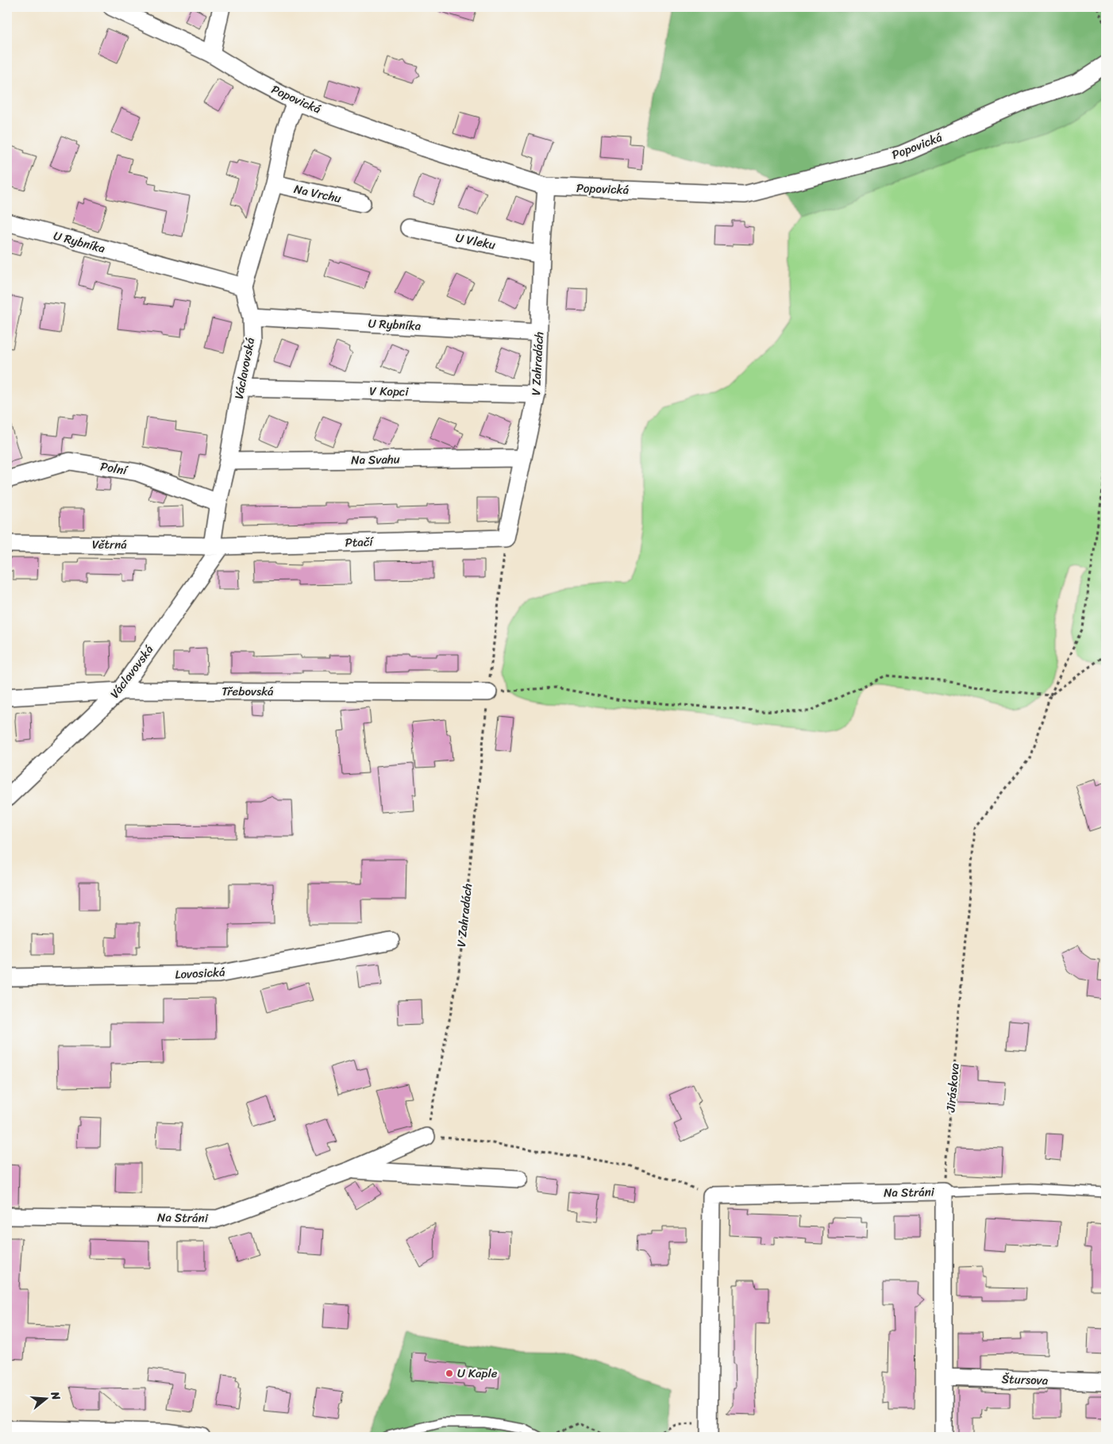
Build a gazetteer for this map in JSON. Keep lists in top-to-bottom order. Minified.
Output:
{"streets":{"street":["Popovická","Na Vrchu","U Vleku","U Rybníka","V Zahradách","Václavovská","V Kopci","Na Svahu","Polní","Ptačí","Větrná","Třebovská","Lovosická","Na Stráni","Štursova"],"path":["Jiráskova"]},"crossings":[["Popovická","V Zahradách"],["Popovická","Václavovská"],["Na Vrchu","Václavovská"],["U Vleku","V Zahradách"],["U Rybníka","V Zahradách"],["U Rybníka","Václavovská"],["V Zahradách","V Kopci"],["V Zahradách","Na Svahu"],["V Zahradách","Ptačí"],["V Zahradách","Třebovská"],["V Zahradách","Na Stráni"],["Václavovská","V Kopci"],["Václavovská","Na Svahu"],["Václavovská","Polní"],["Václavovská","Ptačí"],["Václavovská","Větrná"],["Václavovská","Třebovská"],["Ptačí","Větrná"],["Jiráskova","Na Stráni"]],"places":["U Kaple"],"north":"right"}
